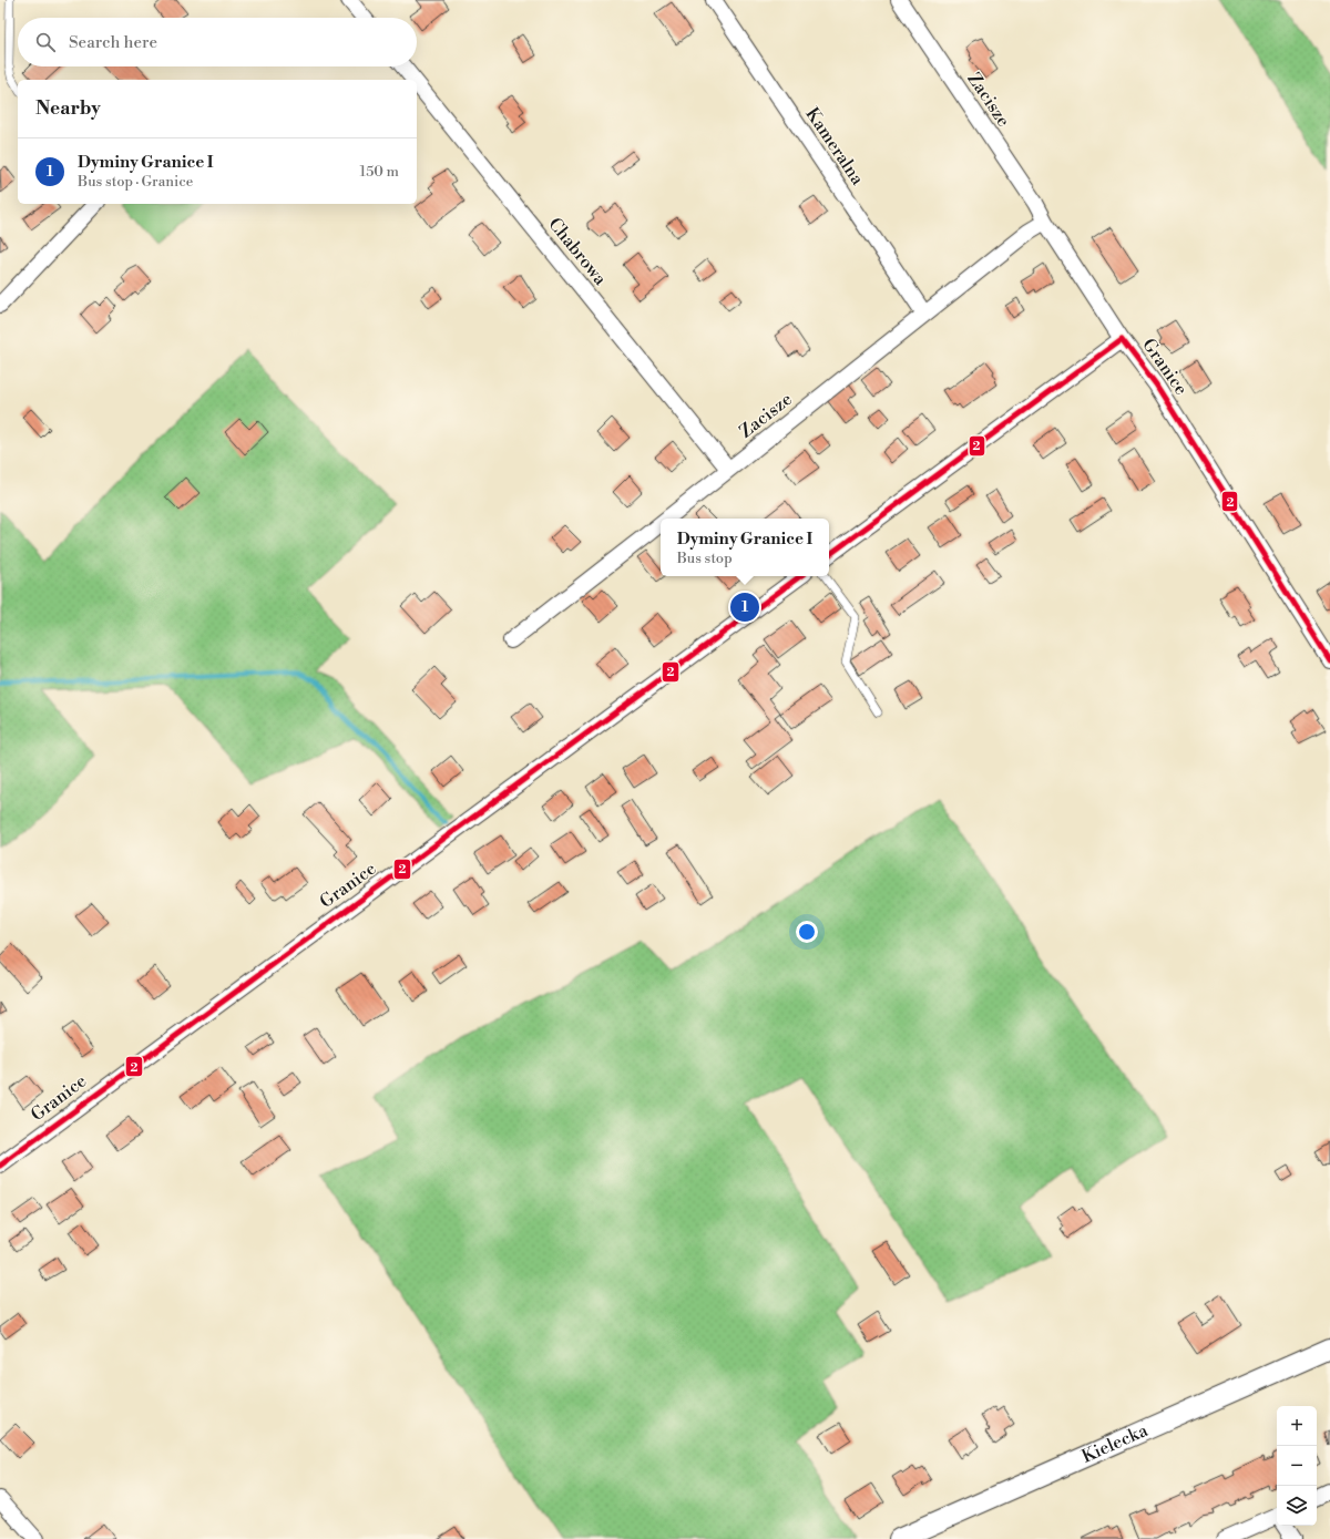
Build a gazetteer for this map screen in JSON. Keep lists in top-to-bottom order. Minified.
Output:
{"streets":{"street":["Zacisze","Kameralna","Chabrowa","Granice","Kielecka"]},"crossings":[["Zacisze","Kameralna"],["Zacisze","Chabrowa"],["Zacisze","Granice"]],"lines":["transit line 2"],"page":{"search":"Search here","heading":"Nearby","list":[{"mark":"1","name":"Dyminy Granice I","note":"Bus stop · Granice","value":"150 m"}],"popup":["Dyminy Granice I","Bus stop"],"pins":"1","map_buttons":["+","−"]}}
